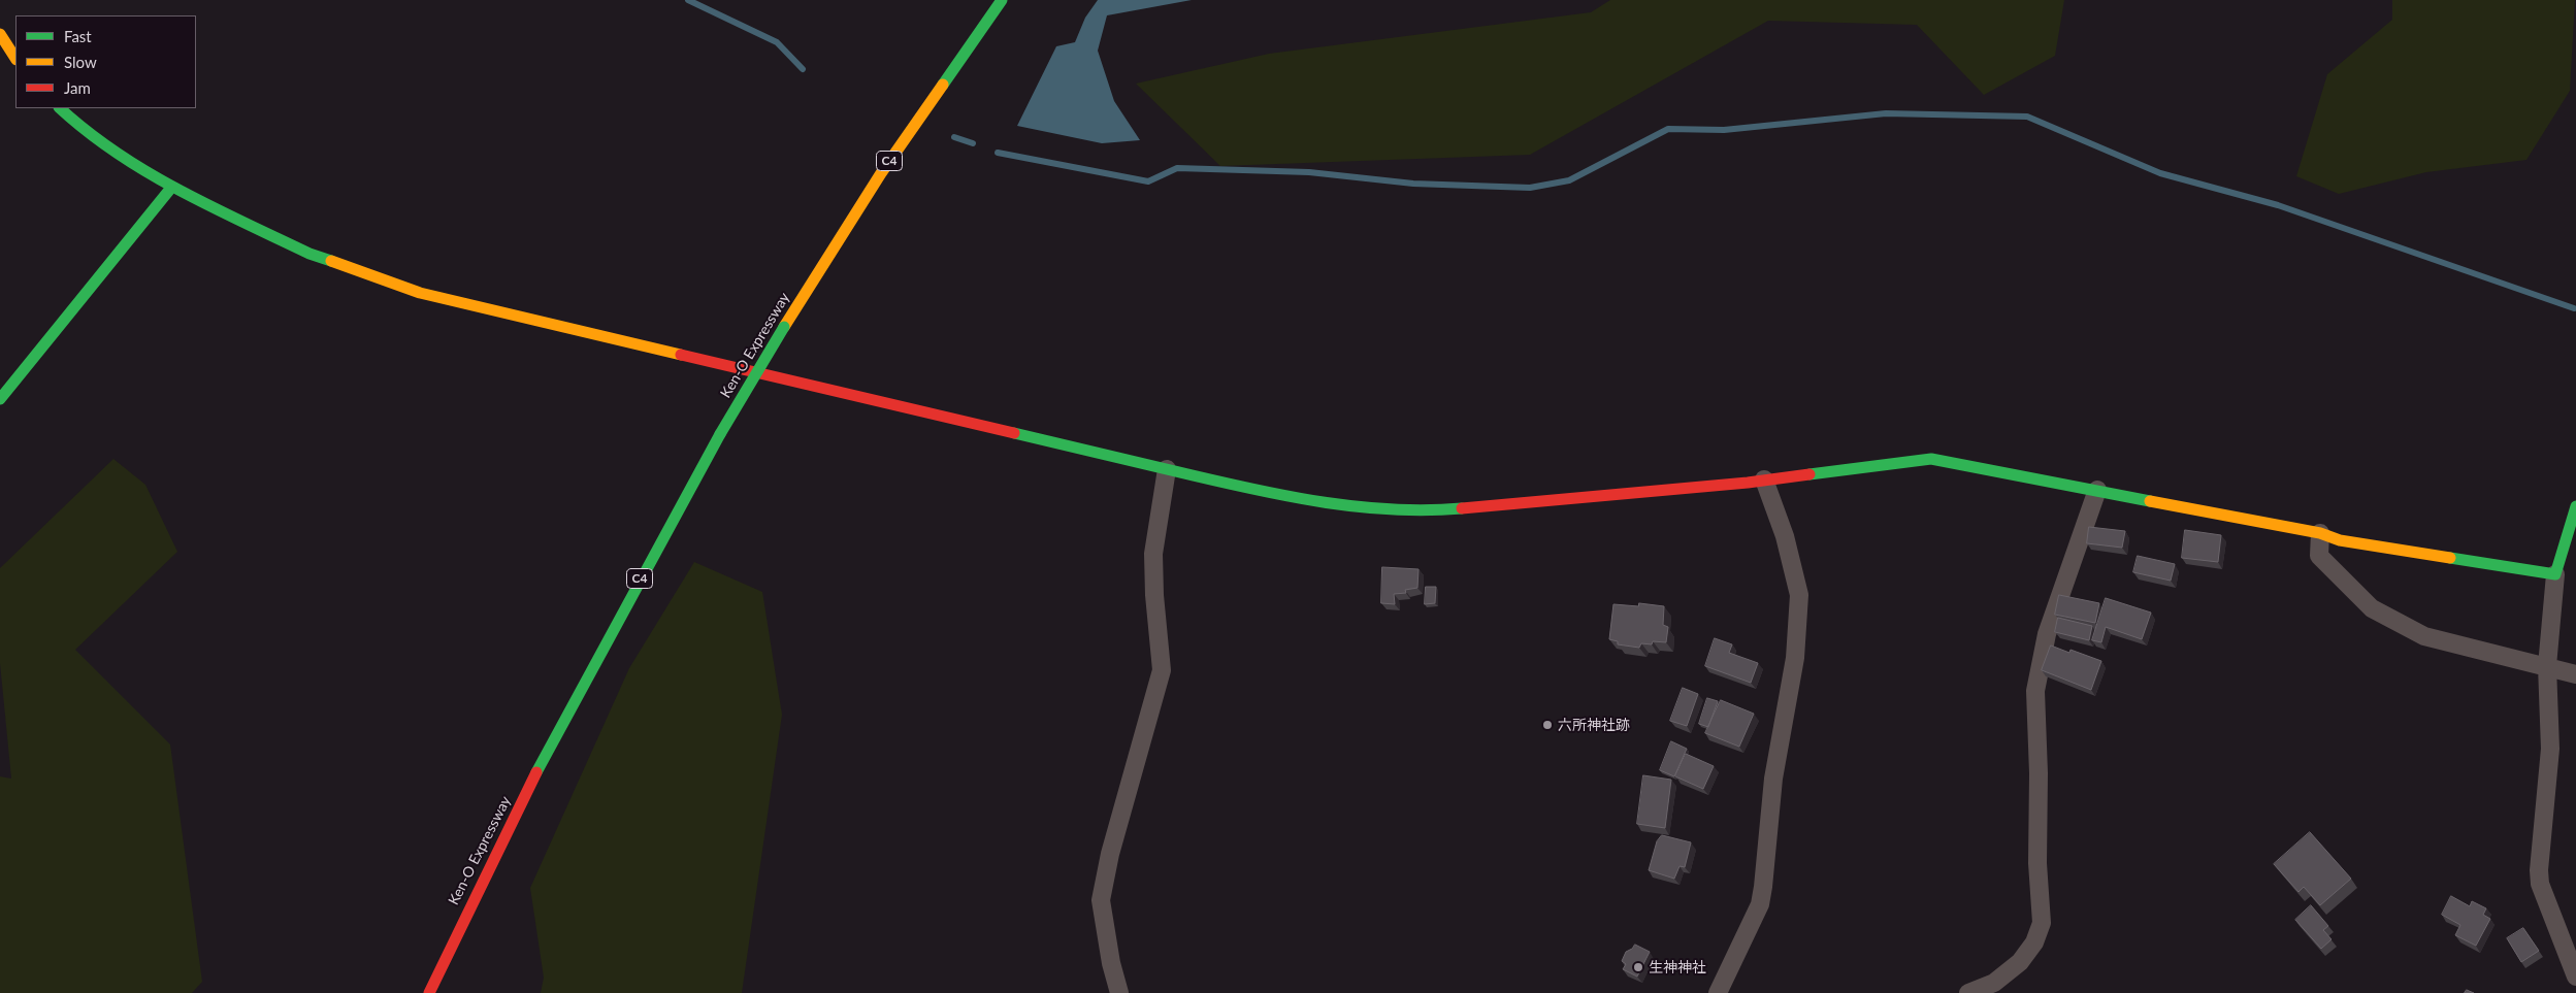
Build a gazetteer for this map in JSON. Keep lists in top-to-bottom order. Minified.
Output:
{"streets":{"main road":["C4","Ken-O Expressway"]},"places":["六所神社跡","生神神社"],"legend":["Fast","Slow","Jam"]}
